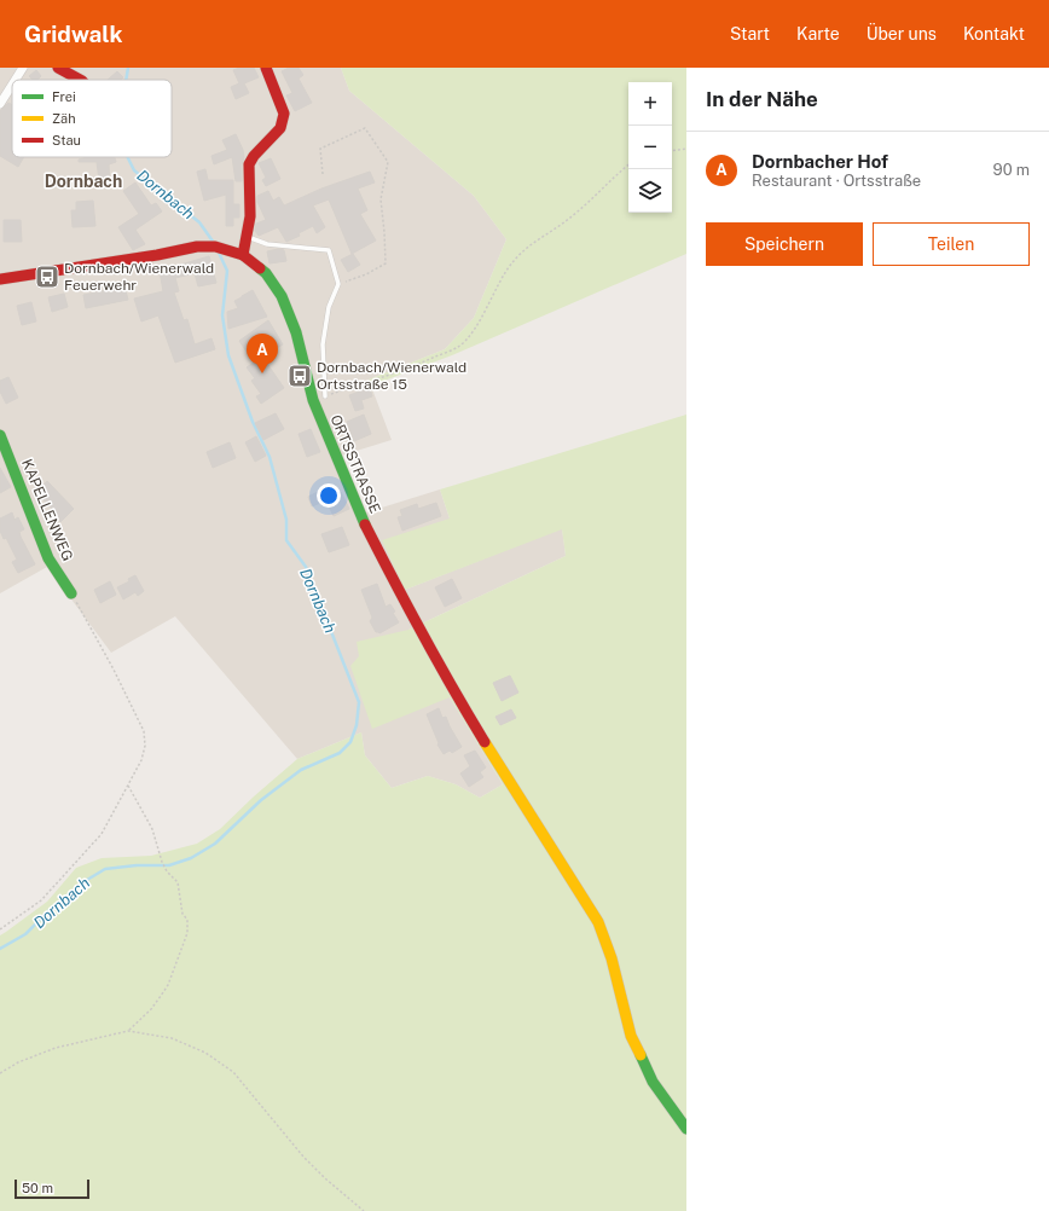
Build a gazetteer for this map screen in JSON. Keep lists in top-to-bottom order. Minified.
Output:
{"streets":{"street":["ORTSSTRASSE","KAPELLENWEG"]},"districts":["Dornbach"],"water":["Dornbach"],"places":{"bus stop":["Dornbach/Wienerwald Feuerwehr","Dornbach/Wienerwald Ortsstraße 15"]},"legend":["Frei","Zäh","Stau"],"scale_bar":"50 m","page":{"header":"Gridwalk","nav":["Start","Karte","Über uns","Kontakt"],"heading":"In der Nähe","map_buttons":["+","−"],"list":[{"mark":"A","name":"Dornbacher Hof","note":"Restaurant · Ortsstraße","value":"90 m"}],"buttons":["Speichern","Teilen"],"pins":"A","scale":"50 m"}}
